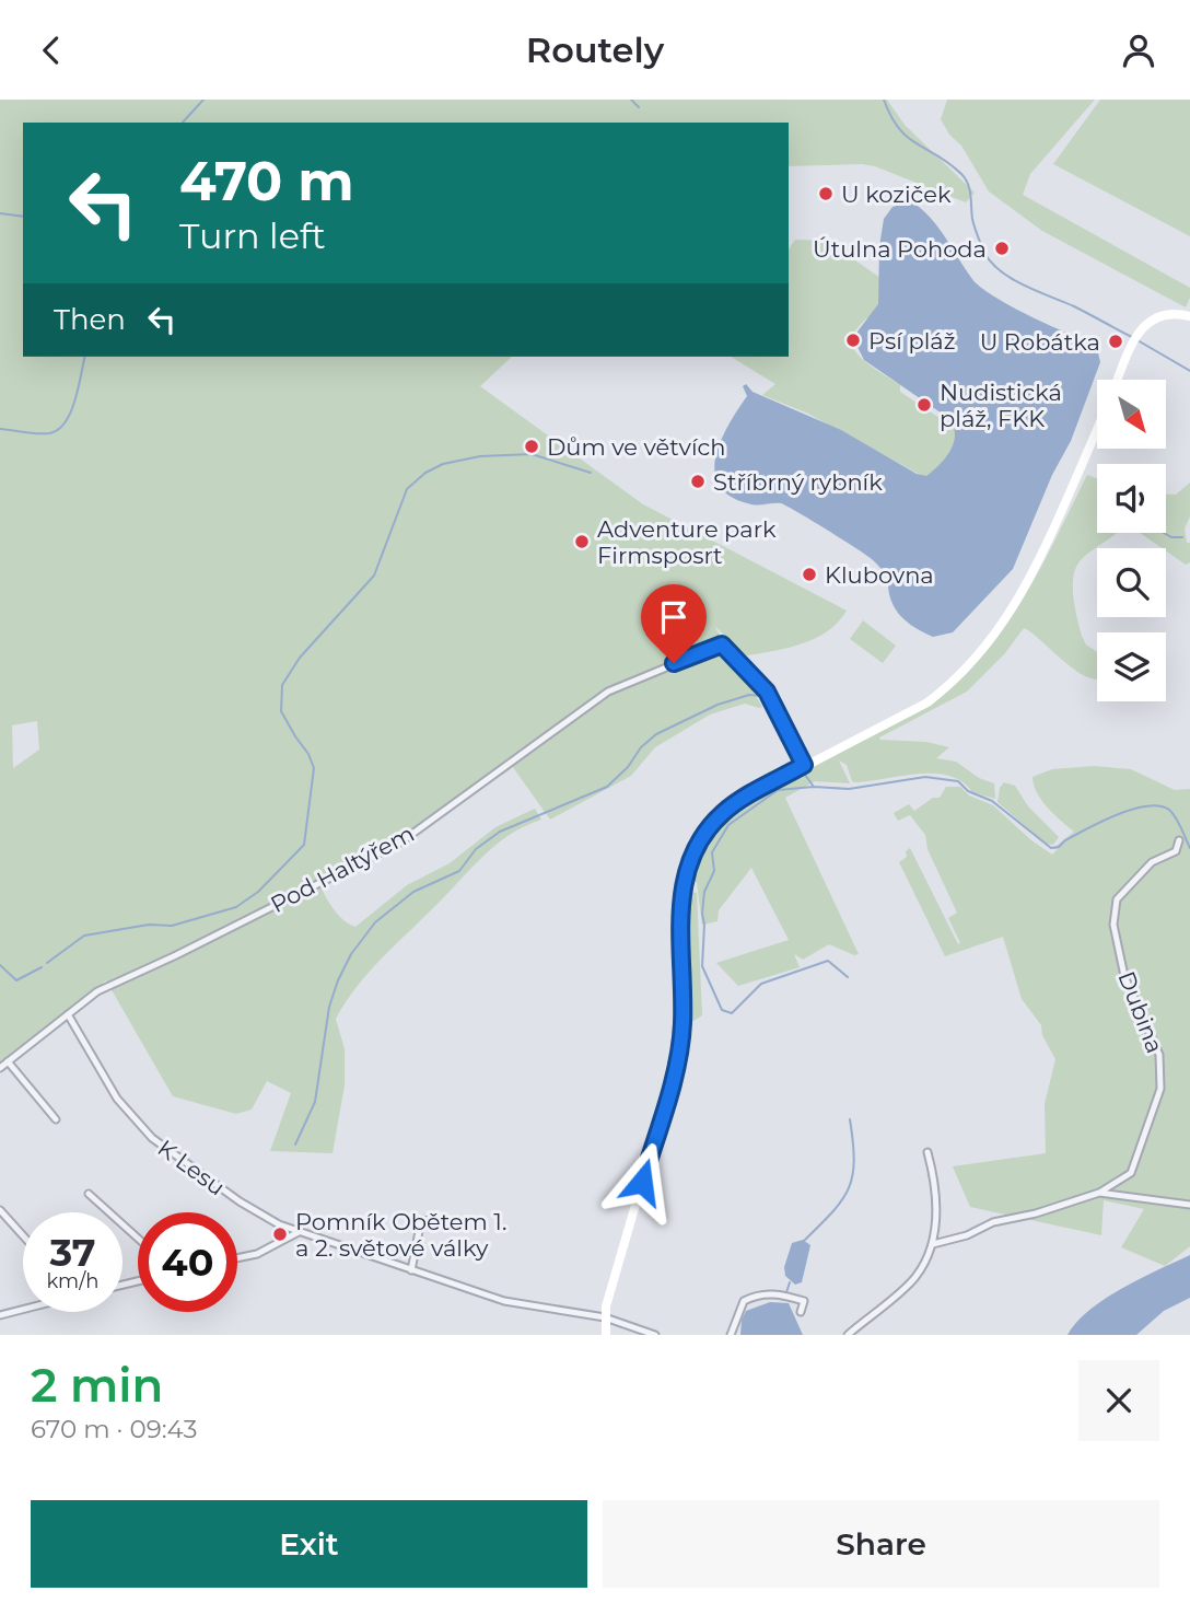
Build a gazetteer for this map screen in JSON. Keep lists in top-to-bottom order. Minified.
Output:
{"streets":{"street":["Pod Haltýřem","Dubina","K Lesu"]},"crossings":[["Pod Haltýřem","K Lesu"]],"places":["U koziček","Útulna Pohoda","Psí pláž","U Robátka","Nudistická pláž, FKK","Dům ve větvích","Stříbrný rybník","Adventure park Firmsposrt","Klubovna","Pomník Obětem 1. a 2. světové války"],"north":"bottom right","page":{"header":"Routely","turn":["470 m","Turn left"],"then":"Then","speed":"37 km/h","limit":"40","heading":["2 min","670 m · 09:43"],"buttons":["Exit","Share"]}}
